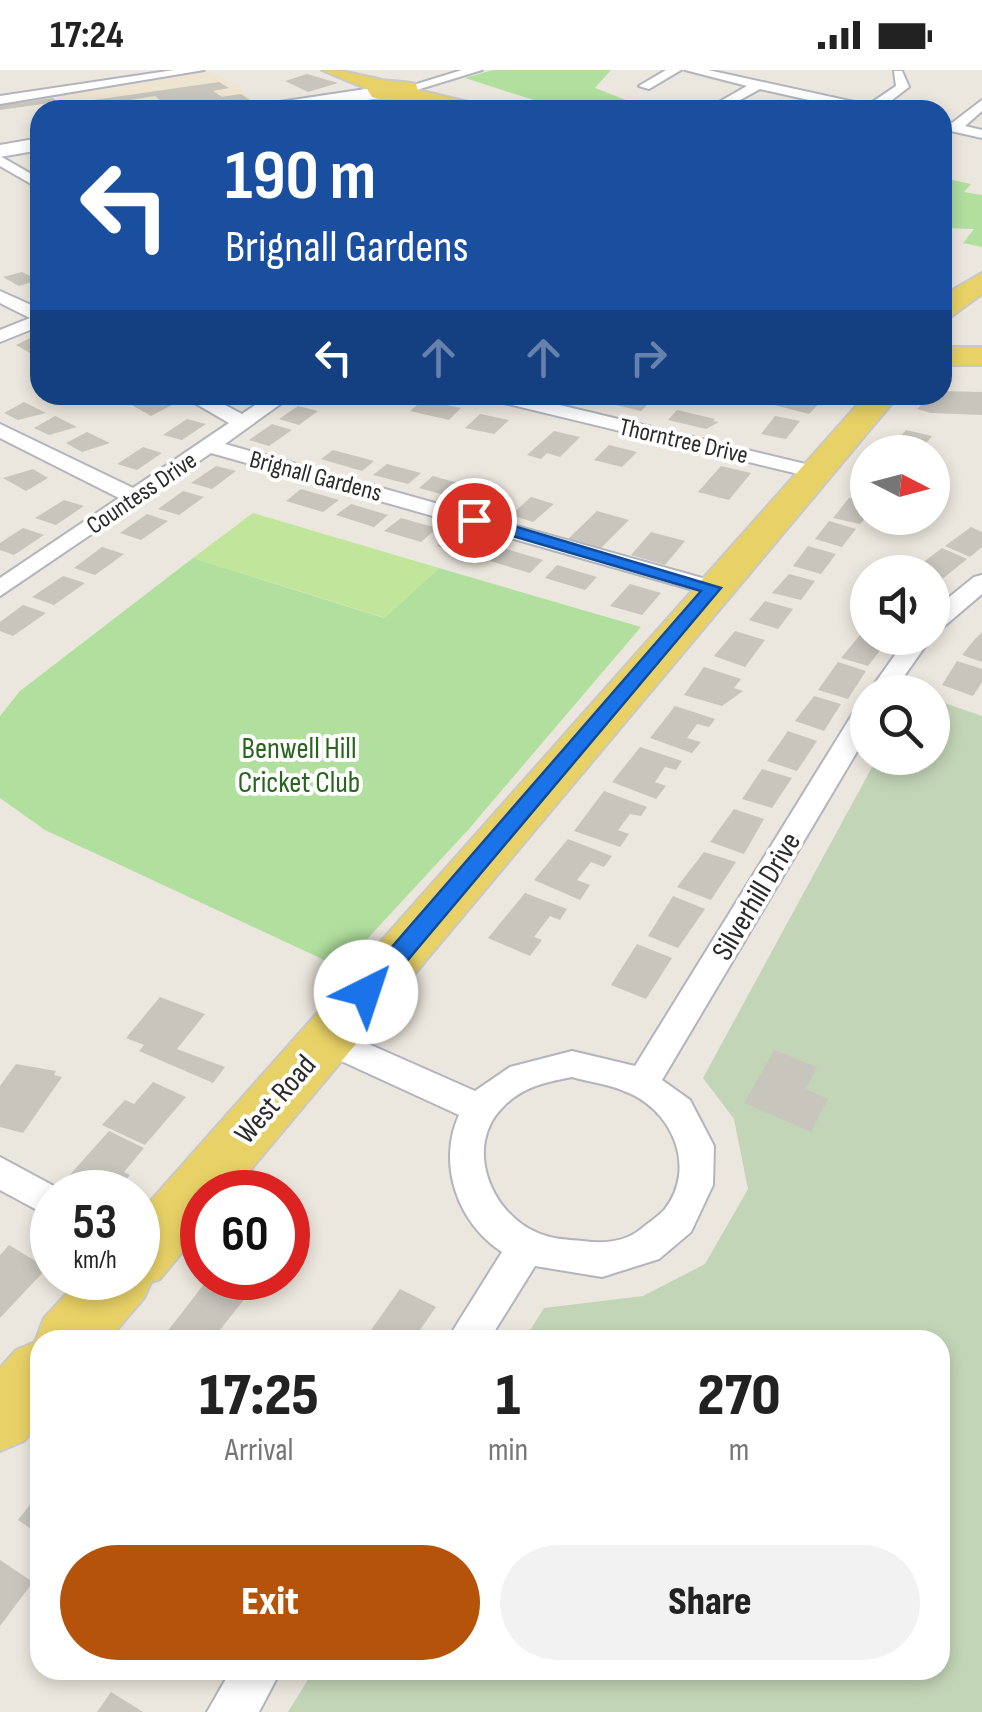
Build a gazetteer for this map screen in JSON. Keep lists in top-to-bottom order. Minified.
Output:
{"streets":{"main road":["West Road"],"street":["Thorntree Drive","Brignall Gardens","Countess Drive","Silverhill Drive"]},"crossings":[["Thorntree Drive","West Road"],["Brignall Gardens","Countess Drive"],["Brignall Gardens","West Road"]],"parks":["Benwell Hill Cricket Club"],"north":"right","page":{"status":"17:24","turn":["190 m","Brignall Gardens"],"speed":"53 km/h","limit":"60","eta":["17:25","Arrival","1","min","270","m"],"buttons":["Exit","Share"]}}
